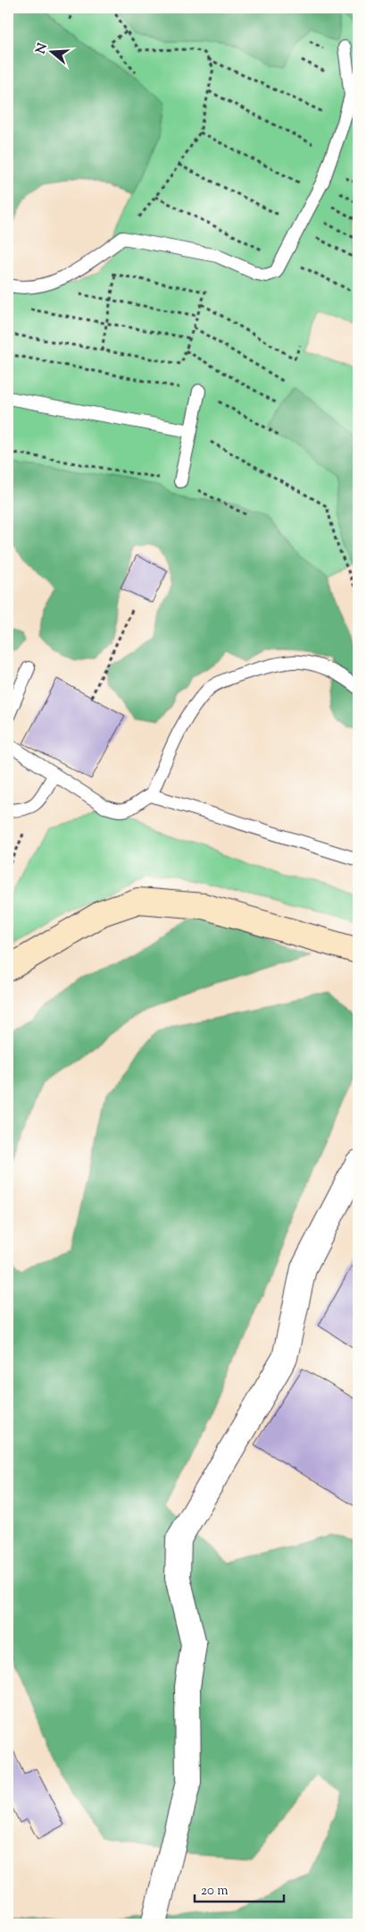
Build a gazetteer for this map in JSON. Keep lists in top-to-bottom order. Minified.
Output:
{"scale_bar":"20 m","north":"left"}
